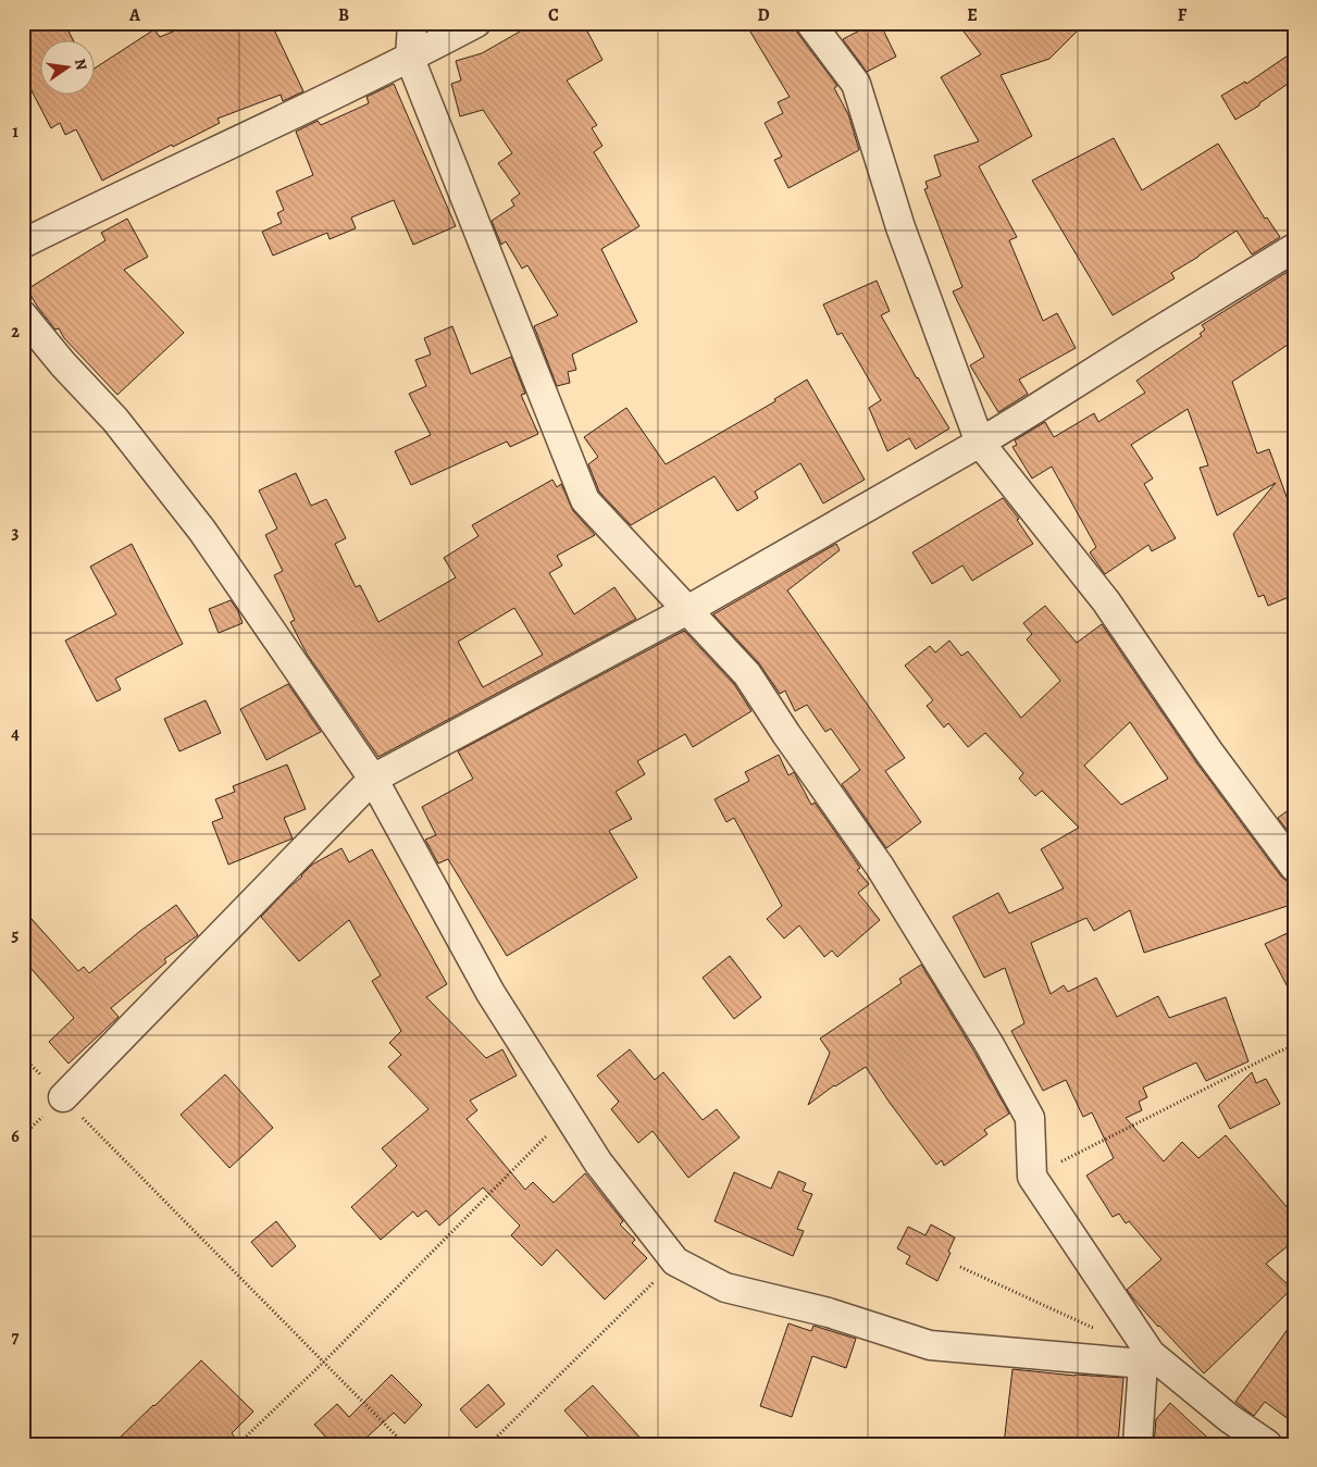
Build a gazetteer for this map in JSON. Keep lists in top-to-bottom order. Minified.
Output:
{"north":"right","grid":{"columns":["A","B","C","D","E","F"],"rows":["1","2","3","4","5","6","7"]}}
